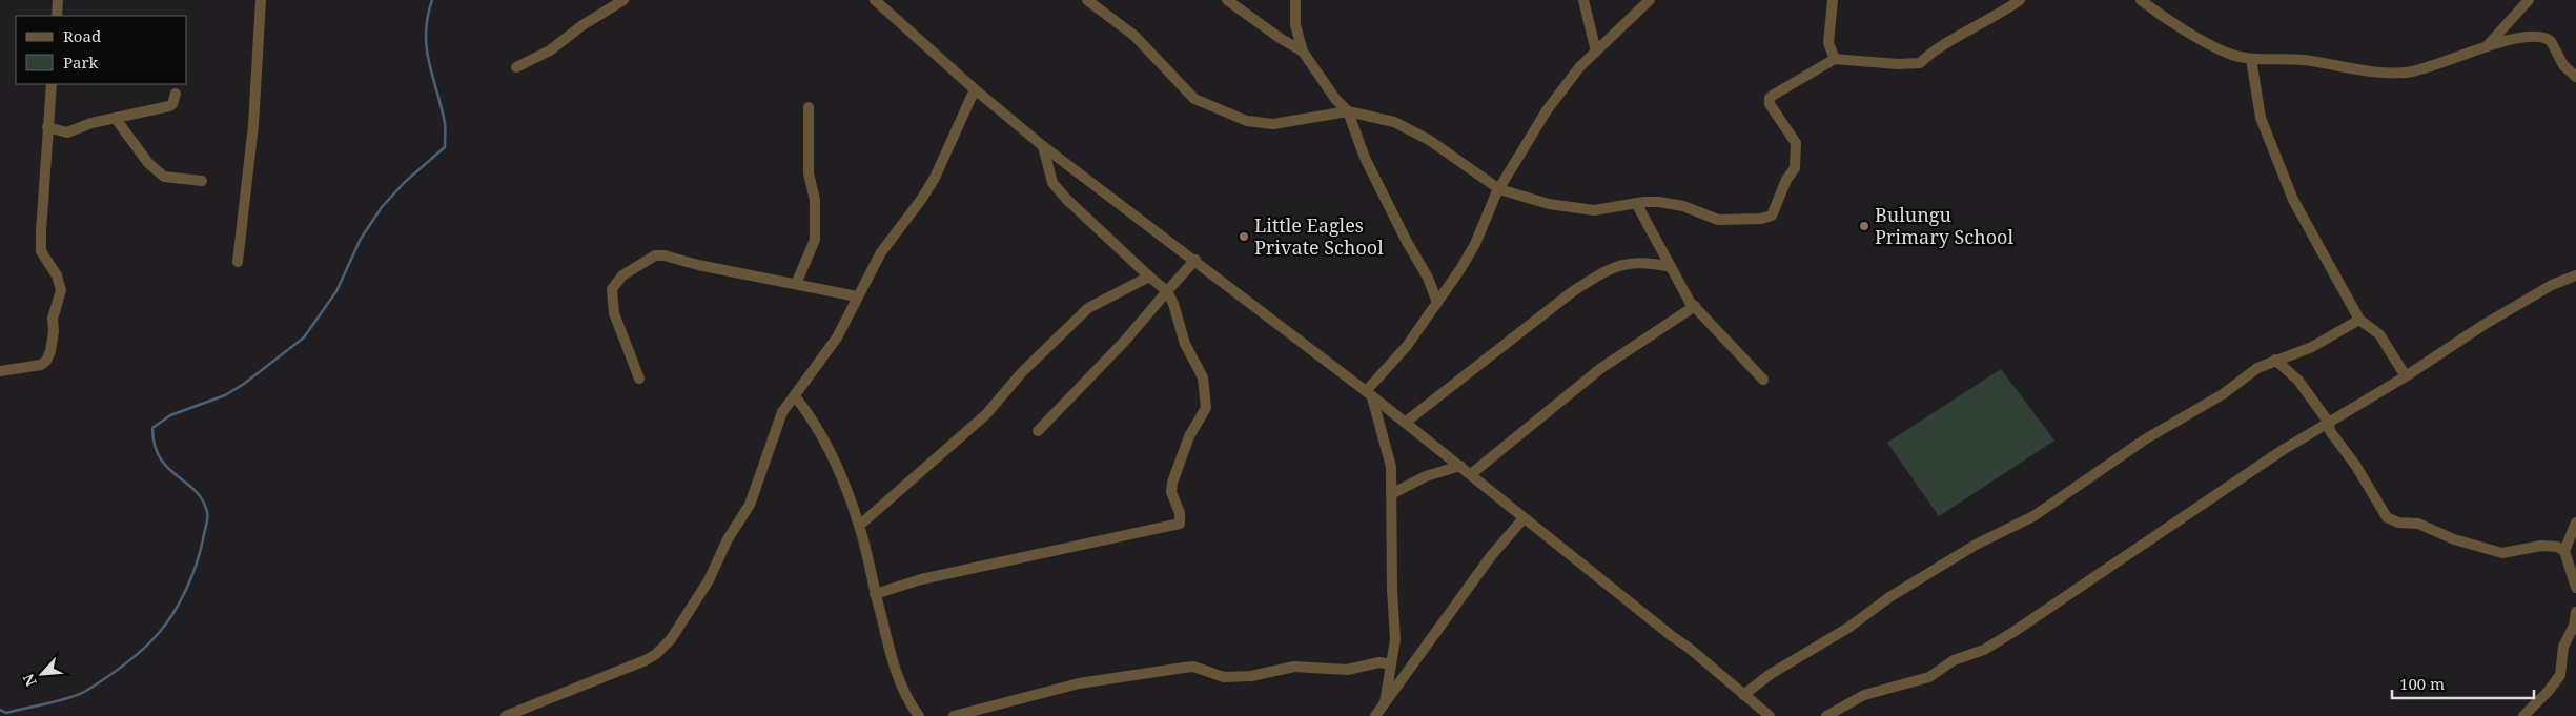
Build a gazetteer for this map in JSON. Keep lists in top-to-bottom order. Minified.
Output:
{"places":["Bulungu Primary School","Little Eagles Private School"],"legend":["Road","Park"],"scale_bar":"100 m","north":"bottom left"}
